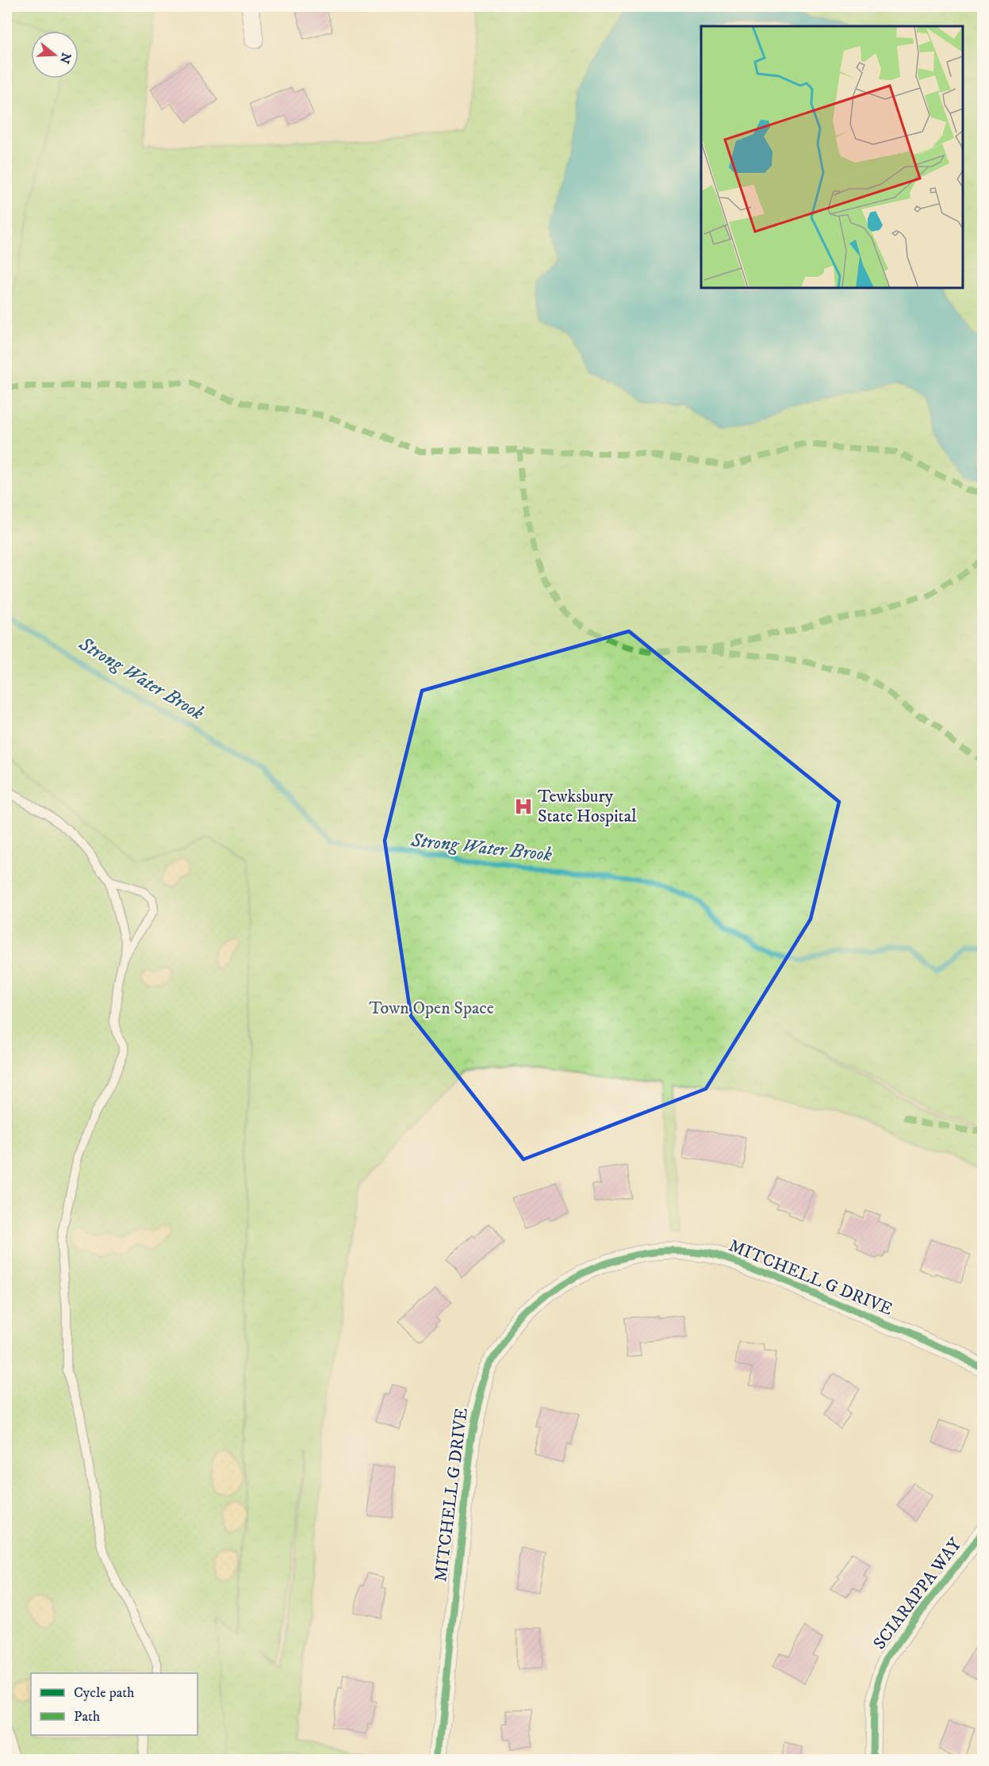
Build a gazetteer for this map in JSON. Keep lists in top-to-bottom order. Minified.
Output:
{"streets":{"street":["MITCHELL G DRIVE","SCIARAPPA WAY"]},"water":["Strong Water Brook"],"parks":["Town Open Space"],"places":{"hospital":["Tewksbury State Hospital"]},"legend":["Cycle path","Path"],"north":"right"}
